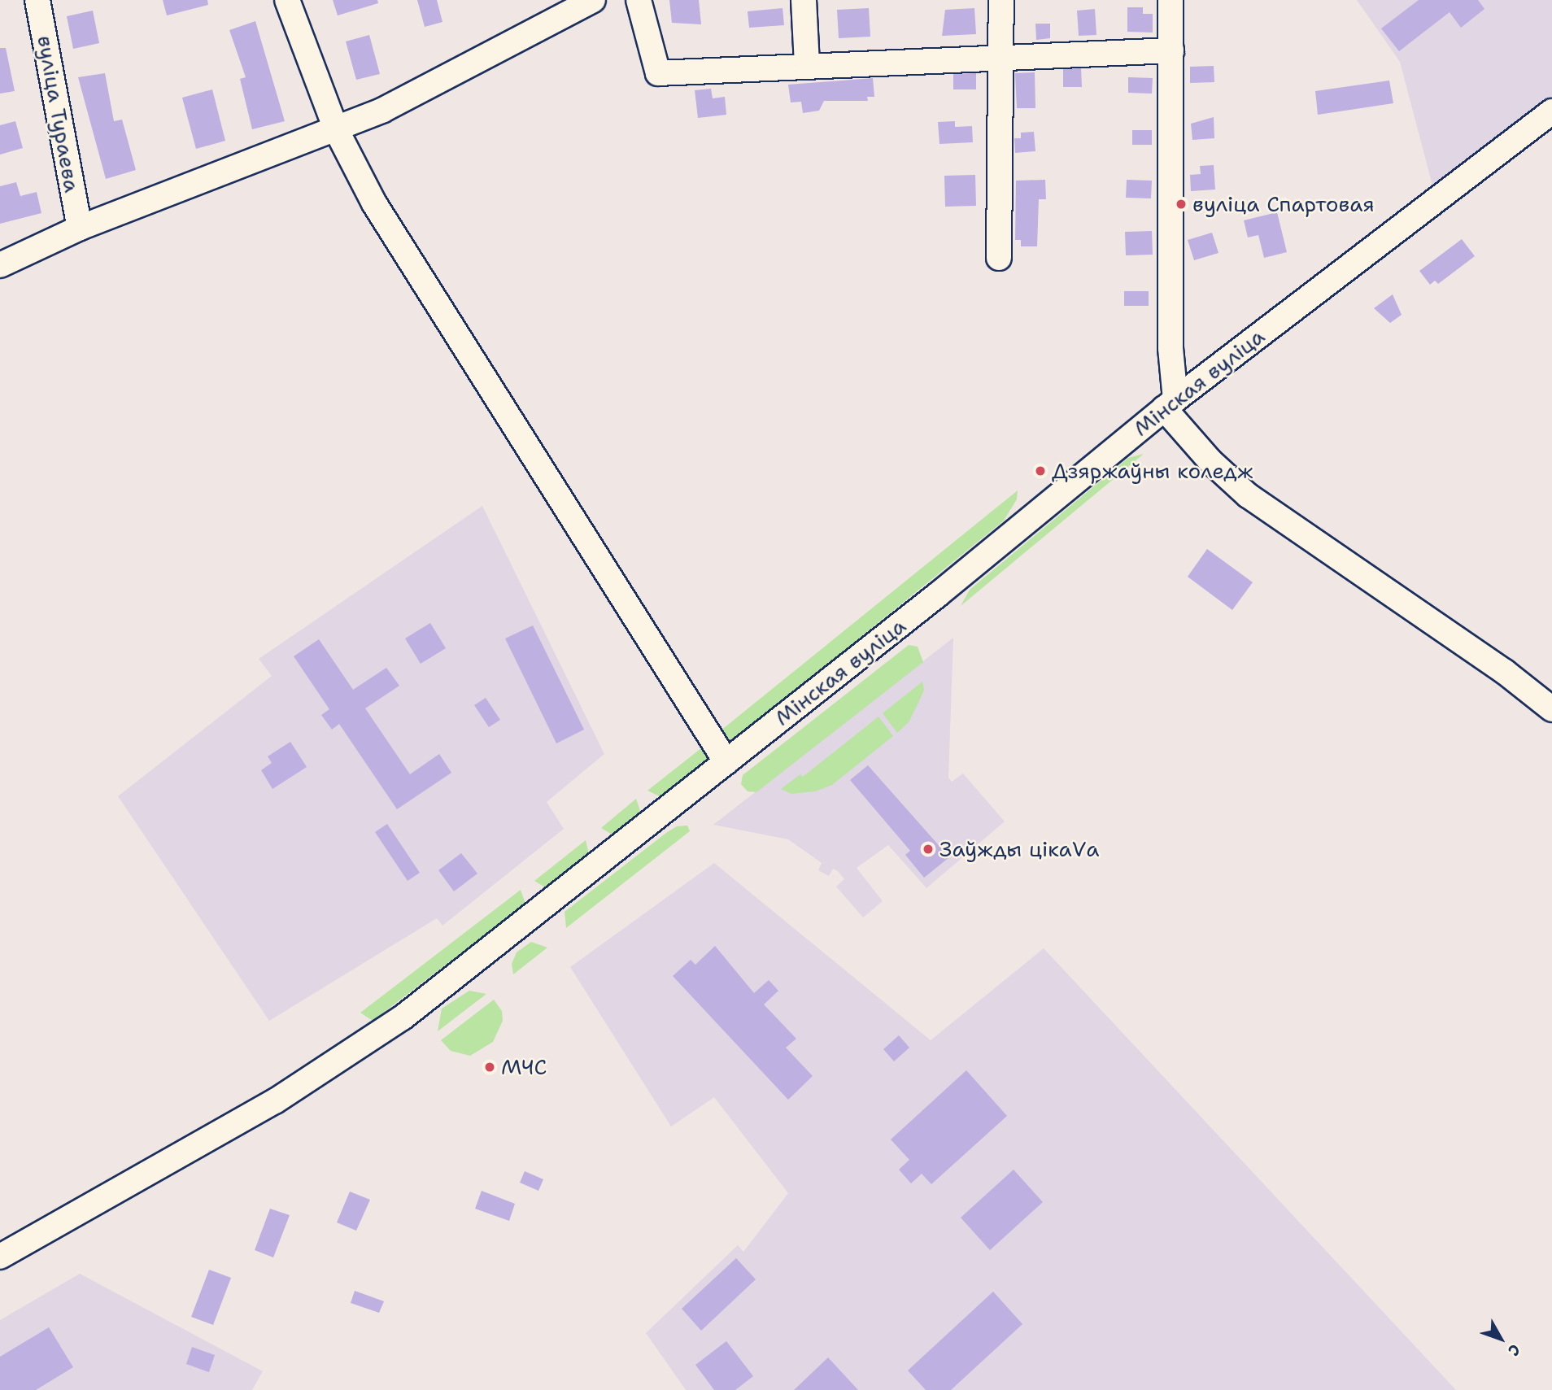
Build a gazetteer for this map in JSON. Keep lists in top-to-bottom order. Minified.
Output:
{"streets":{"street":["вуліца Тураева","Мінская вуліца"]},"places":["вуліца Спартовая","Дзяржаўны коледж","Заўжды цікаVа","МЧС"],"north":"bottom right"}
